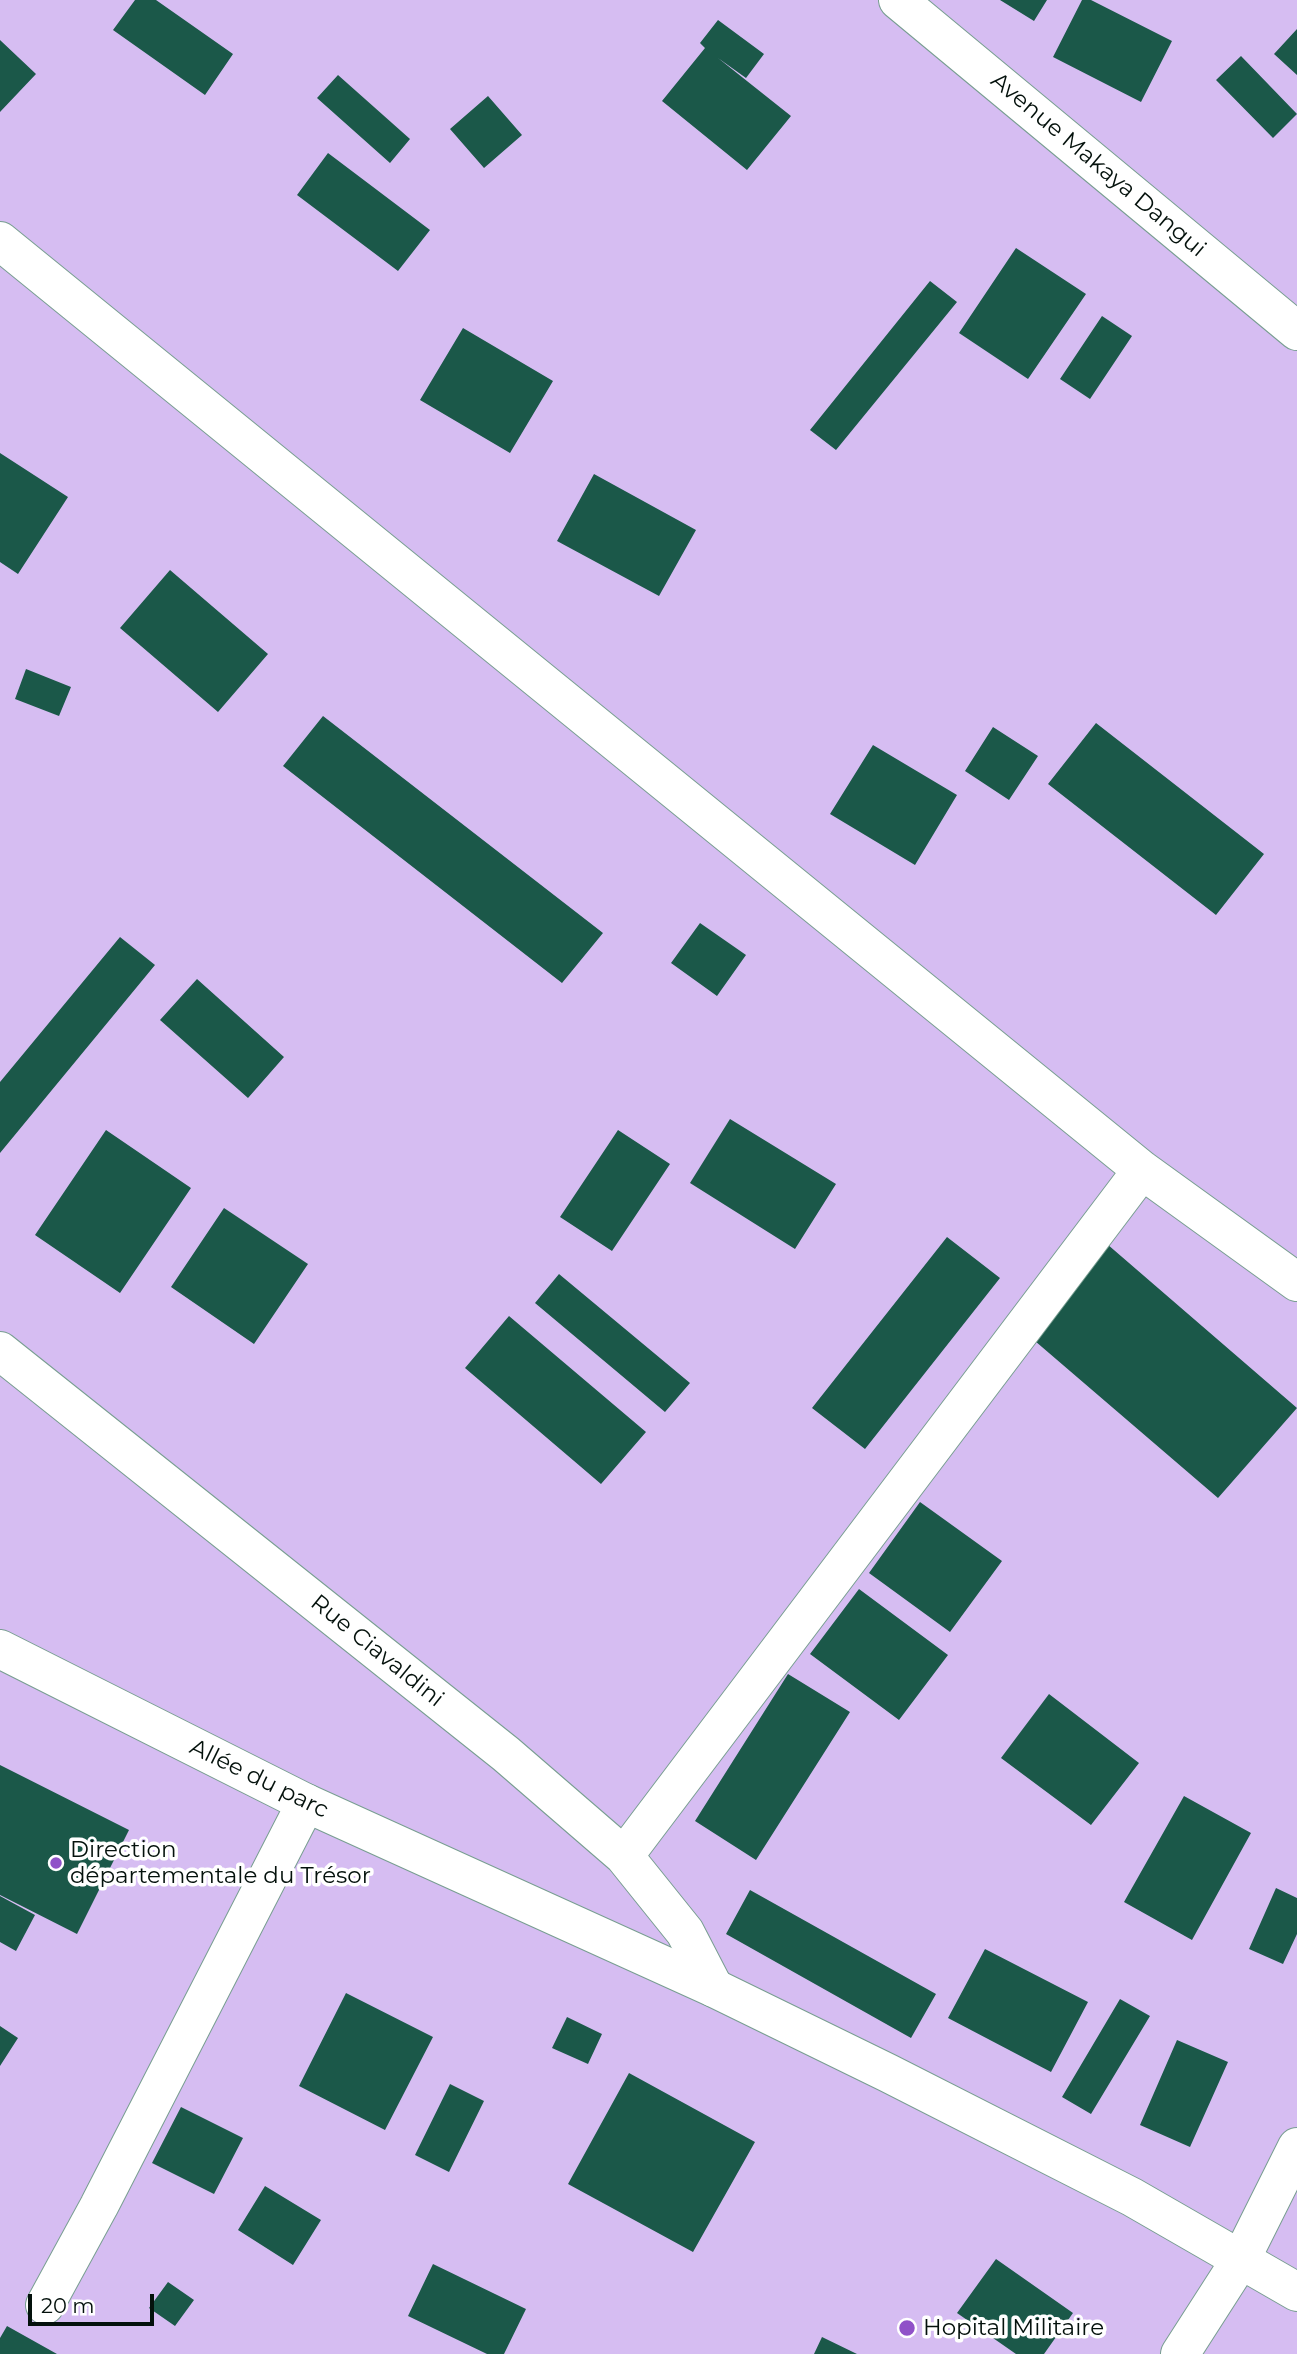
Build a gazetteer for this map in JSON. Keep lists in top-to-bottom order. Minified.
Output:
{"streets":{"street":["Avenue Makaya Dangui","Rue Ciavaldini","Allée du parc"]},"crossings":[["Rue Ciavaldini","Allée du parc"]],"places":["Direction départementale du Trésor","Hopital Militaire"],"scale_bar":"20 m"}
